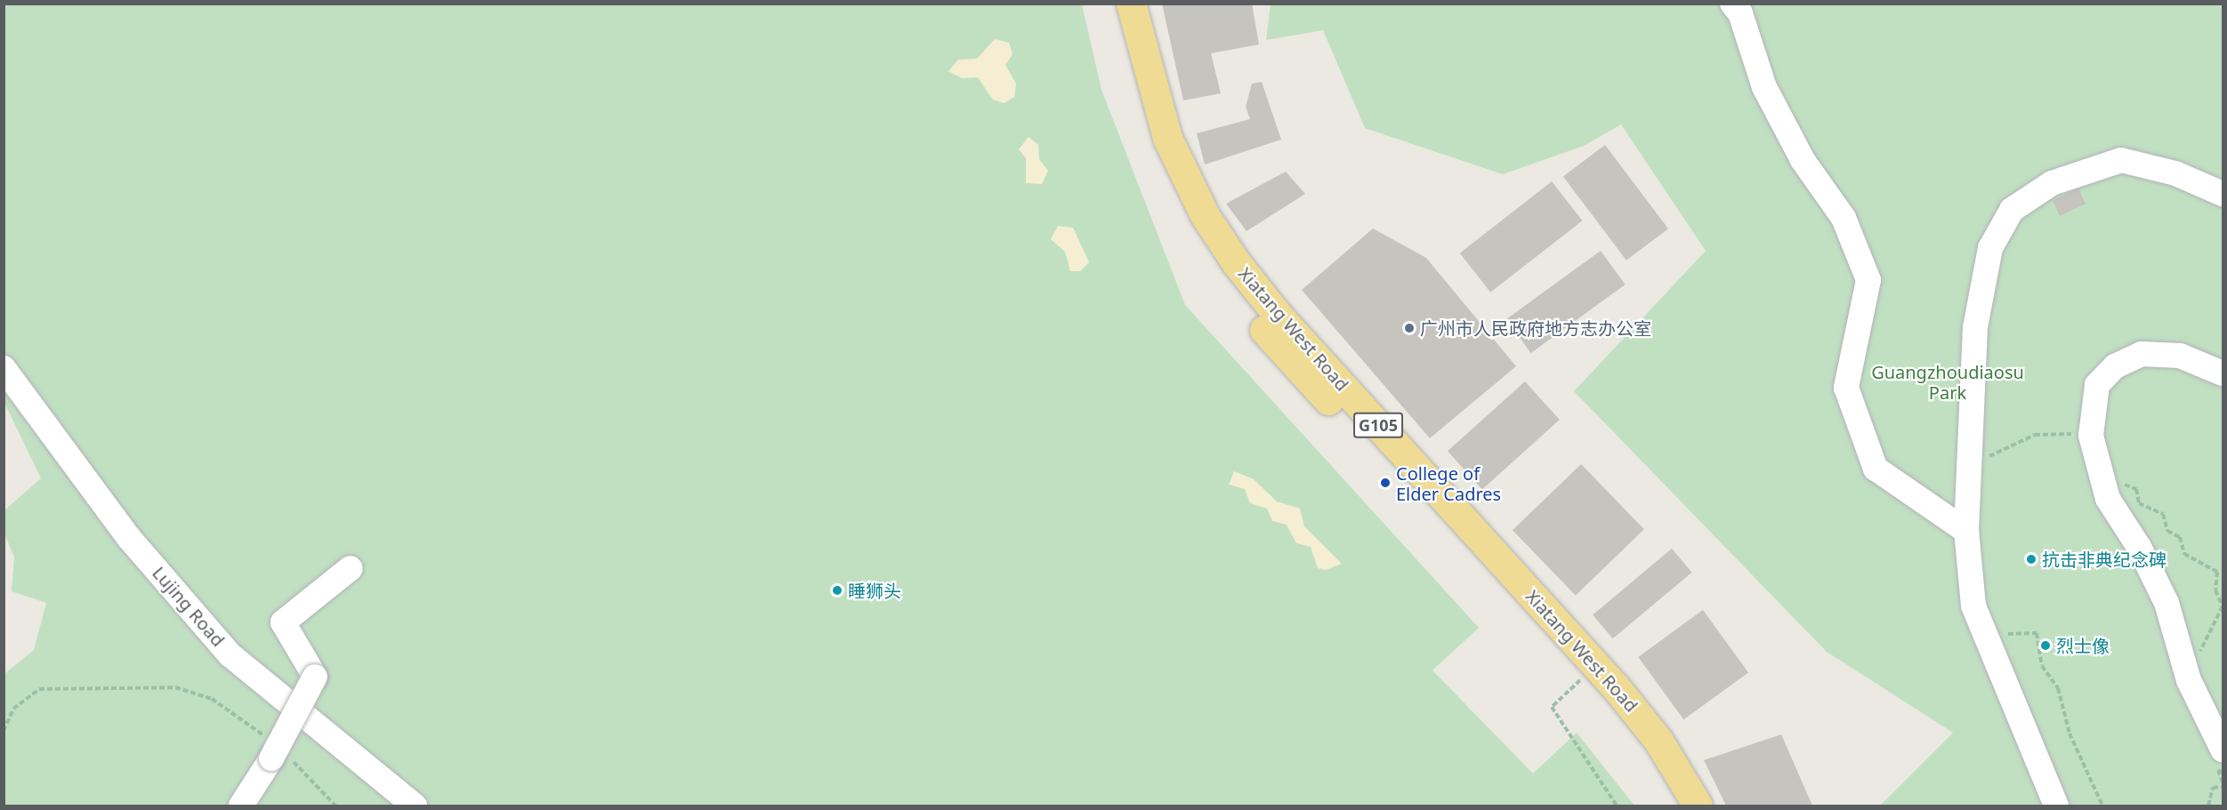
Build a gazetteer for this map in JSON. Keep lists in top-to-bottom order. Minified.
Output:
{"streets":{"highway":["Xiatang West Road","G105"],"street":["Lujing Road"]},"parks":["Guangzhoudiaosu Park"],"places":["广州市人民政府地方志办公室","College of Elder Cadres","抗击非典纪念碑","睡狮头","烈士像"]}
